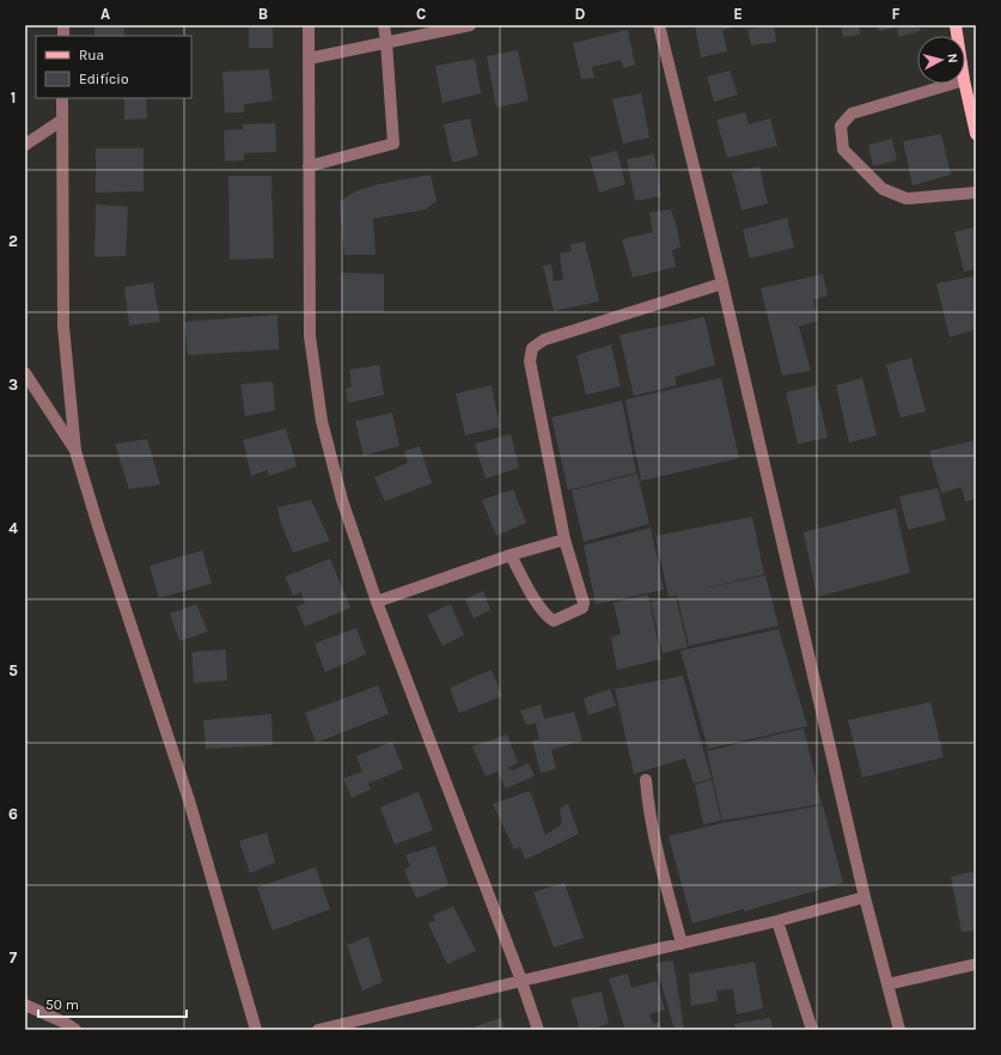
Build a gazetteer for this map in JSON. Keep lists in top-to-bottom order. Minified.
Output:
{"legend":["Rua","Edifício"],"scale_bar":"50 m","north":"right","grid":{"columns":["A","B","C","D","E","F"],"rows":["1","2","3","4","5","6","7"]}}
